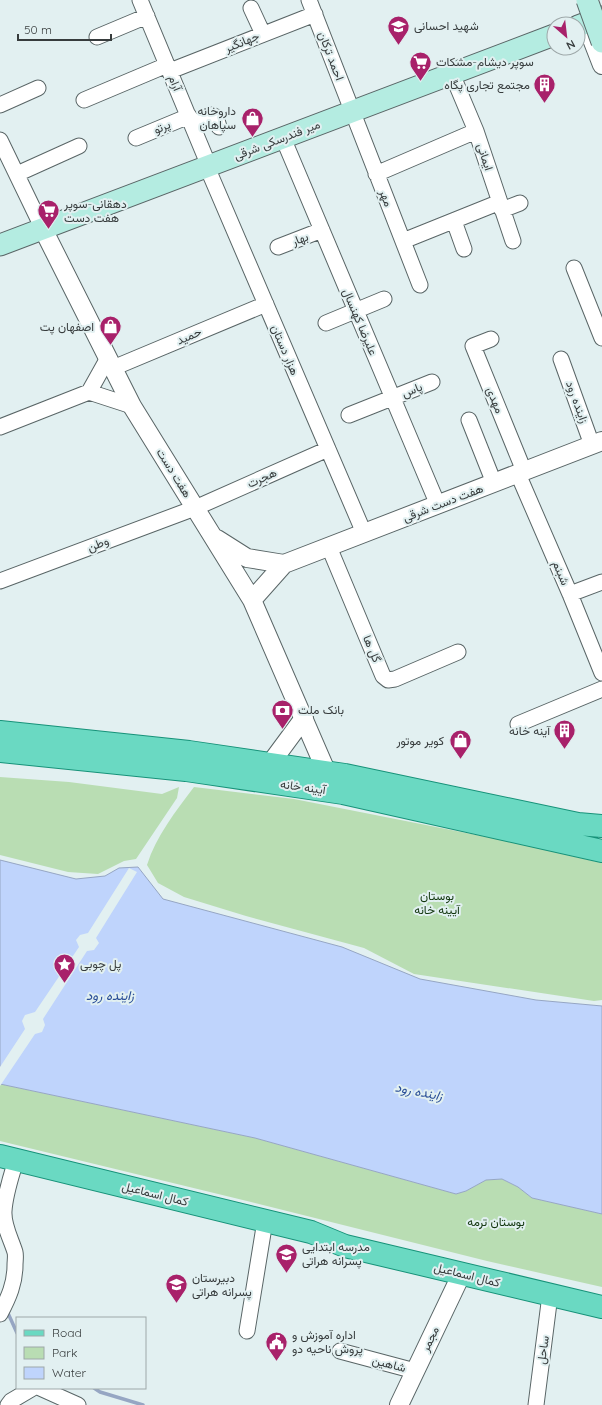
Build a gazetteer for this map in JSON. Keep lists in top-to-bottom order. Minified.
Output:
{"streets":{"main road":["میر فندرسکی شرقی","آیینه خانه","کمال اسماعیل"],"street":["جهانگیر","احمد ترکان","آرام","پرتو","ایمانی","مهر","بهار","علیرضا کهنسال","حمید","هزار دستان","پاس","مهدی","زاینده رود","هفت دست","هجرت","هفت دست شرقی","وطن","شبنم","گل ها","مجمر","ساحل","شاهین"]},"crossings":[["جهانگیر","احمد ترکان"],["جهانگیر","آرام"],["احمد ترکان","میر فندرسکی شرقی"],["احمد ترکان","مهر"],["آرام","پرتو"],["آرام","میر فندرسکی شرقی"],["آرام","هزار دستان"],["میر فندرسکی شرقی","ایمانی"],["میر فندرسکی شرقی","مهر"],["میر فندرسکی شرقی","علیرضا کهنسال"],["میر فندرسکی شرقی","هزار دستان"],["میر فندرسکی شرقی","هفت دست"],["بهار","علیرضا کهنسال"],["علیرضا کهنسال","پاس"],["علیرضا کهنسال","هفت دست شرقی"],["حمید","هزار دستان"],["حمید","هفت دست"],["هزار دستان","هجرت"],["هزار دستان","هفت دست شرقی"],["مهدی","هفت دست شرقی"],["مهدی","شبنم"],["زاینده رود","هفت دست شرقی"],["هفت دست","هجرت"],["هفت دست","وطن"],["هفت دست","آیینه خانه"],["هجرت","وطن"],["هفت دست شرقی","شبنم"],["هفت دست شرقی","گل ها"],["کمال اسماعیل","مجمر"],["کمال اسماعیل","ساحل"],["مجمر","شاهین"]],"water":["زاینده رود"],"parks":["بوستان آیینه خانه","بوستان ترمه"],"places":{"school or university":["شهید احسانی","مدرسه ابتدایی پسرانه هراتی","دبیرستان پسرانه هراتی"],"supermarket":["سوپر دیشام-مشکات","دهقانی-سوپر هفت دست"],"building":["مجتمع تجاری پگاه","آینه خانه"],"shop":["داروخانه سپاهان","اصفهان پت","کویر موتور"],"bank":["بانک ملت"],"place":["پل چوبی"],"public building":["اداره آموزش و پروش ناحیه دو"]},"legend":["Road","Park","Water"],"scale_bar":"50 m","north":"bottom right"}
